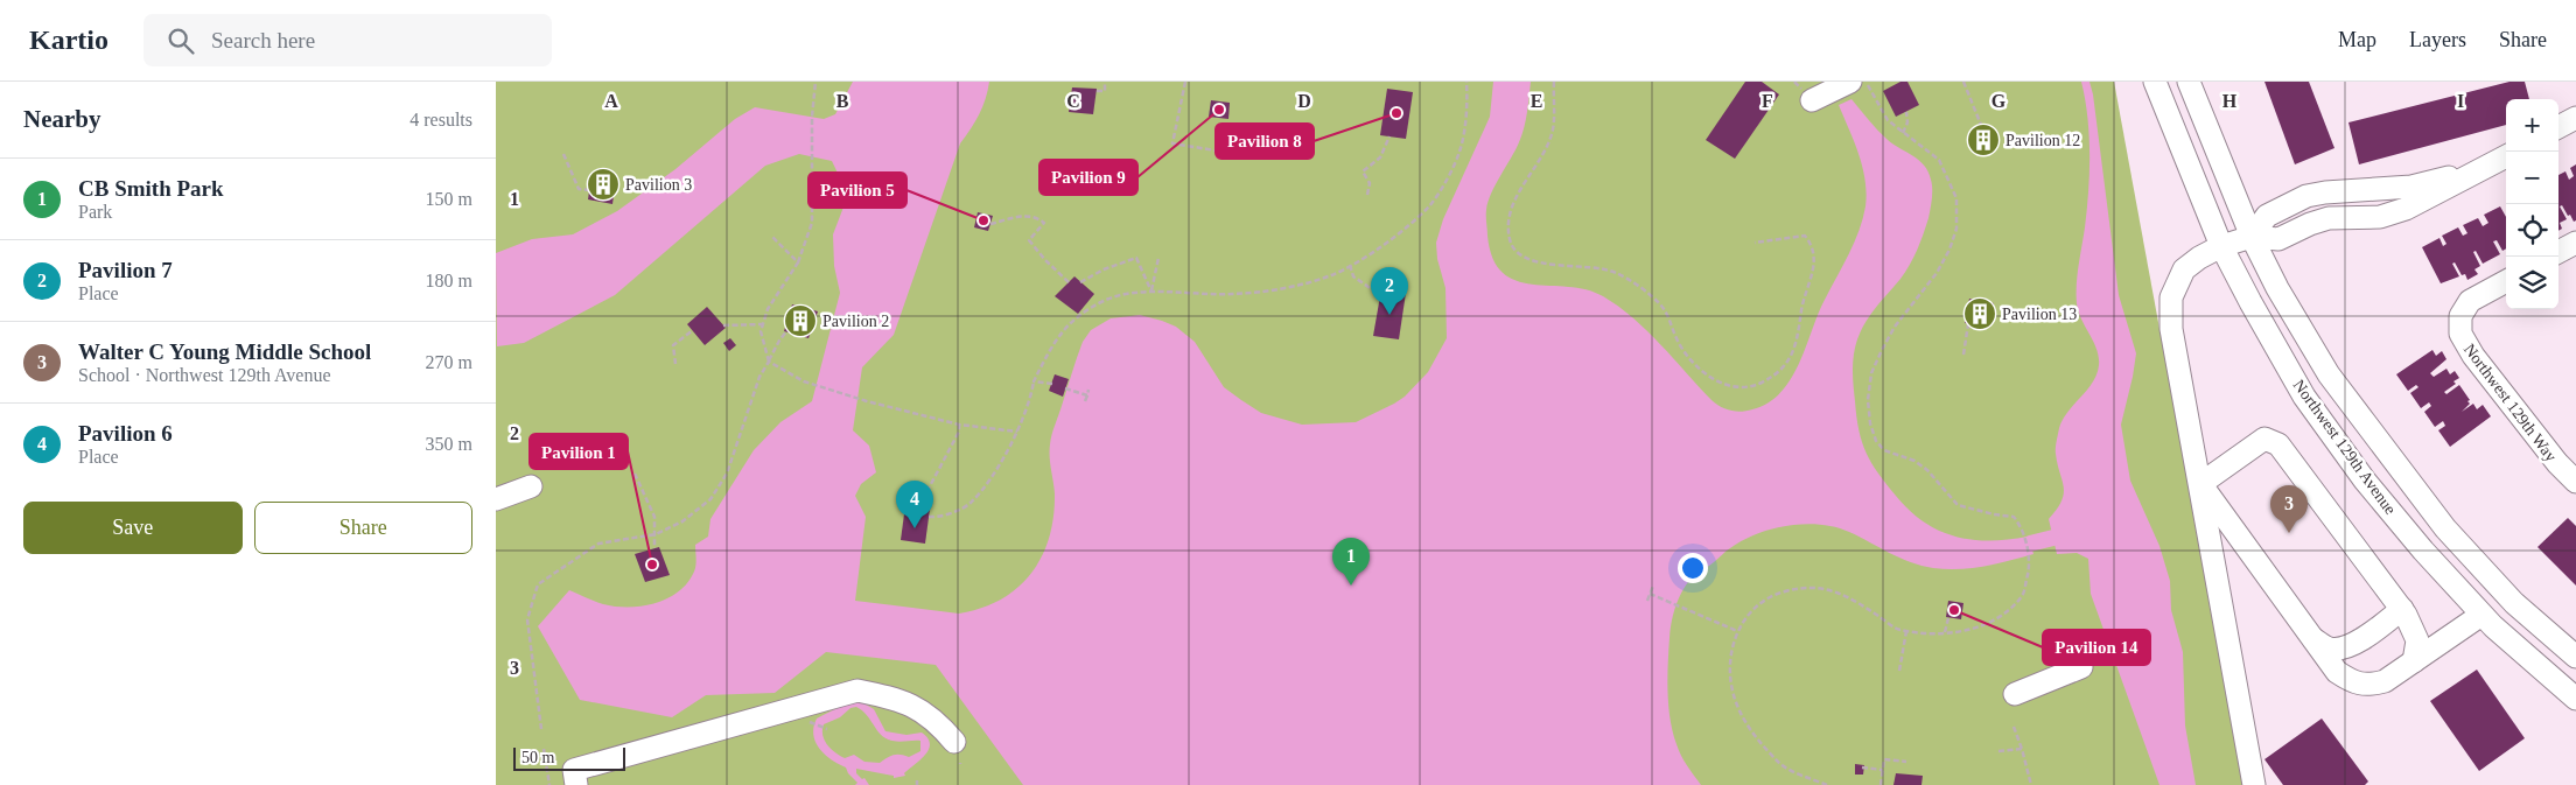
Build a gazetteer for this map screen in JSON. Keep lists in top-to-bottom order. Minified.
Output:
{"streets":{"street":["Northwest 129th Way","Northwest 129th Avenue"]},"places":{"other":["Pavilion 9","Pavilion 8","Pavilion 5","Pavilion 1","Pavilion 14"],"building":["Pavilion 12","Pavilion 3","Pavilion 13","Pavilion 2"]},"scale_bar":"50 m","page":{"header":"Kartio","search":"Search here","nav":["Map","Layers","Share"],"heading":["Nearby","4 results"],"map_buttons":["+","−"],"list":[{"mark":"1","name":"CB Smith Park","note":"Park","value":"150 m"},{"mark":"2","name":"Pavilion 7","note":"Place","value":"180 m"},{"mark":"3","name":"Walter C Young Middle School","note":"School · Northwest 129th Avenue","value":"270 m"},{"mark":"4","name":"Pavilion 6","note":"Place","value":"350 m"}],"pins":["2","4","3","1"],"buttons":["Save","Share"],"scale":"50 m"},"grid":{"columns":["A","B","C","D","E","F","G","H","I"],"rows":["1","2","3"]}}
